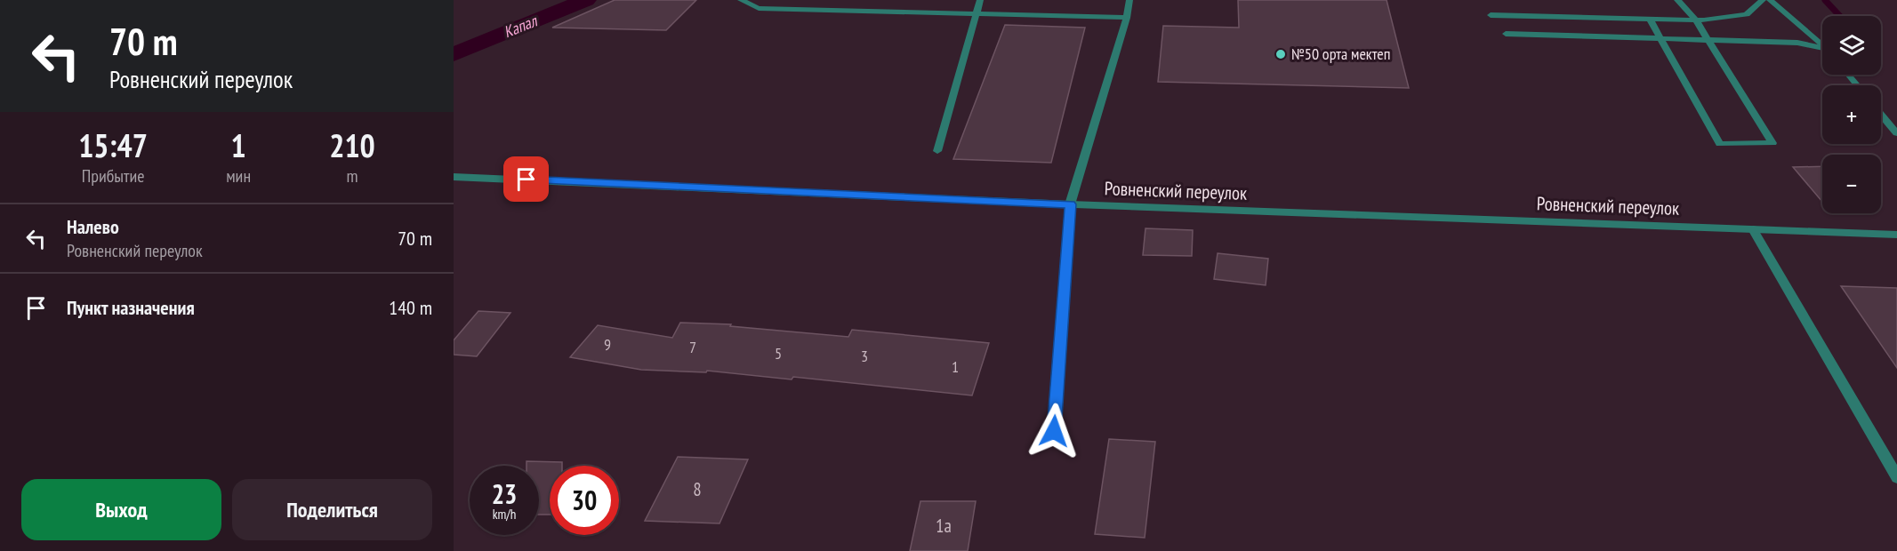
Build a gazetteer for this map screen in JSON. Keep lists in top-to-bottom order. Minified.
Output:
{"streets":{"street":["Ровненский переулок"]},"water":["Капал"],"places":["№50 орта мектеп"],"house_numbers":["9","7","5","3","1","8","1а"],"page":{"turn":["70 m","Ровненский переулок"],"map_buttons":["+","−"],"eta":["15:47","Прибытие","1","мин","210","m"],"list":[{"name":"Налево","note":"Ровненский переулок","value":"70 m"},{"name":"Пункт назначения","value":"140 m"}],"speed":"23 km/h","limit":"30","buttons":["Выход","Поделиться"]}}
